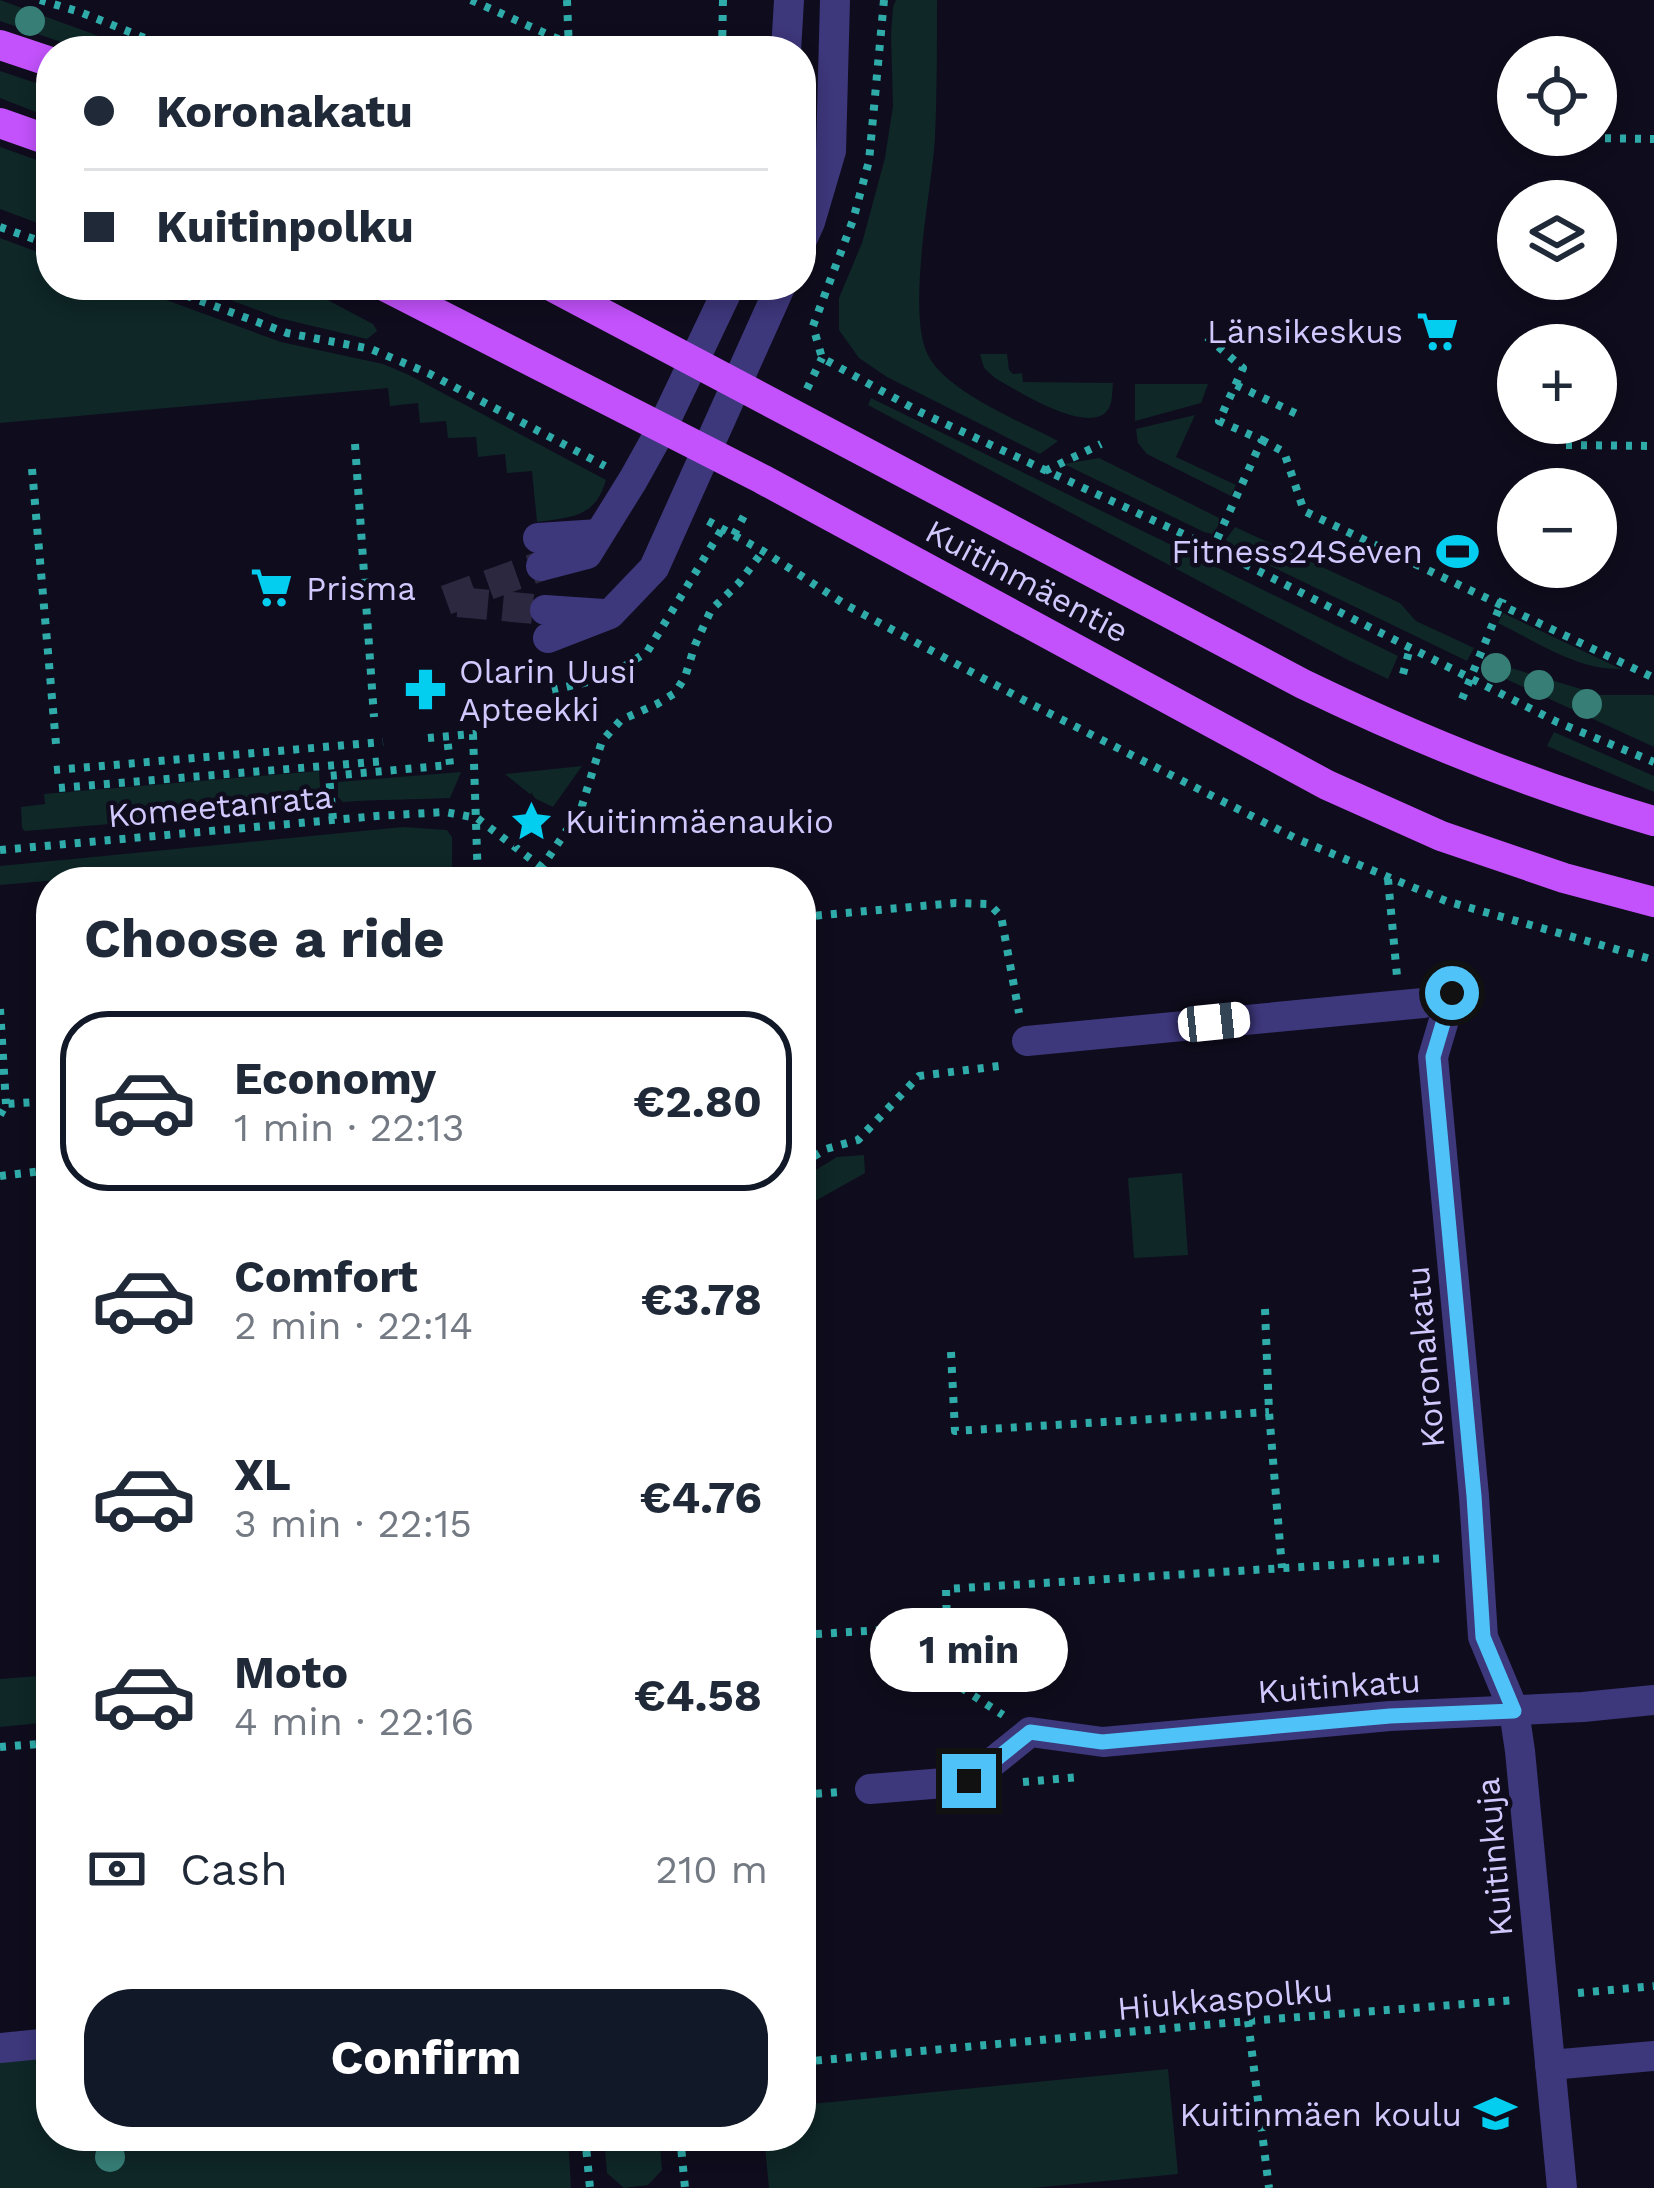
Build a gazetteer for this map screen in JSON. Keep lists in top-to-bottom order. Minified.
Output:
{"streets":{"main road":["Kuitinmäentie"],"street":["Koronakatu","Kuitinkatu","Kuitinkuja"],"path":["Komeetanrata","Hiukkaspolku"]},"crossings":[["Koronakatu","Kuitinkatu"],["Koronakatu","Kuitinkuja"],["Kuitinkatu","Kuitinkuja"],["Kuitinkuja","Hiukkaspolku"]],"places":{"supermarket":["Länsikeskus","Prisma"],"sports":["Fitness24Seven"],"pharmacy":["Olarin Uusi Apteekki"],"place":["Kuitinmäenaukio"],"school or university":["Kuitinmäen koulu"]},"page":{"map_buttons":["+","−"],"banner":["Koronakatu","Kuitinpolku"],"heading":"Choose a ride","list":[{"name":"Economy","note":"1 min · 22:13","value":"€2.80"},{"name":"Comfort","note":"2 min · 22:14","value":"€3.78"},{"name":"XL","note":"3 min · 22:15","value":"€4.76"},{"name":"Moto","note":"4 min · 22:16","value":"€4.58"}],"bubble":"1 min","pay":["Cash","210 m"],"buttons":"Confirm"}}
